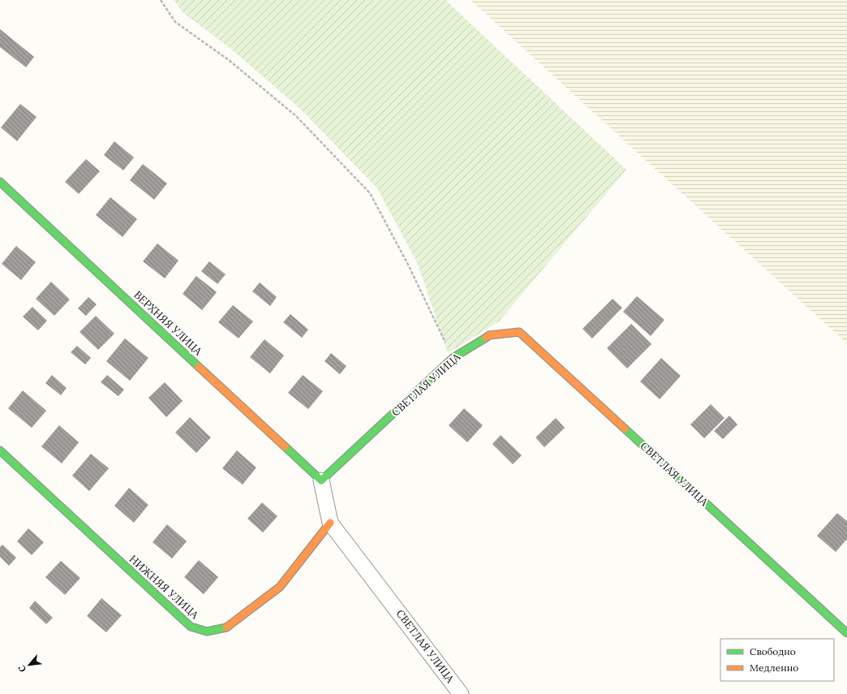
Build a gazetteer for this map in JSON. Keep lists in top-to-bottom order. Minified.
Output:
{"streets":{"street":["ВЕРХНЯЯ УЛИЦА","СВЕТЛАЯ УЛИЦА","НИЖНЯЯ УЛИЦА"]},"crossings":[["ВЕРХНЯЯ УЛИЦА","СВЕТЛАЯ УЛИЦА"],["СВЕТЛАЯ УЛИЦА","НИЖНЯЯ УЛИЦА"]],"legend":["Свободно","Медленно"],"north":"bottom left"}
